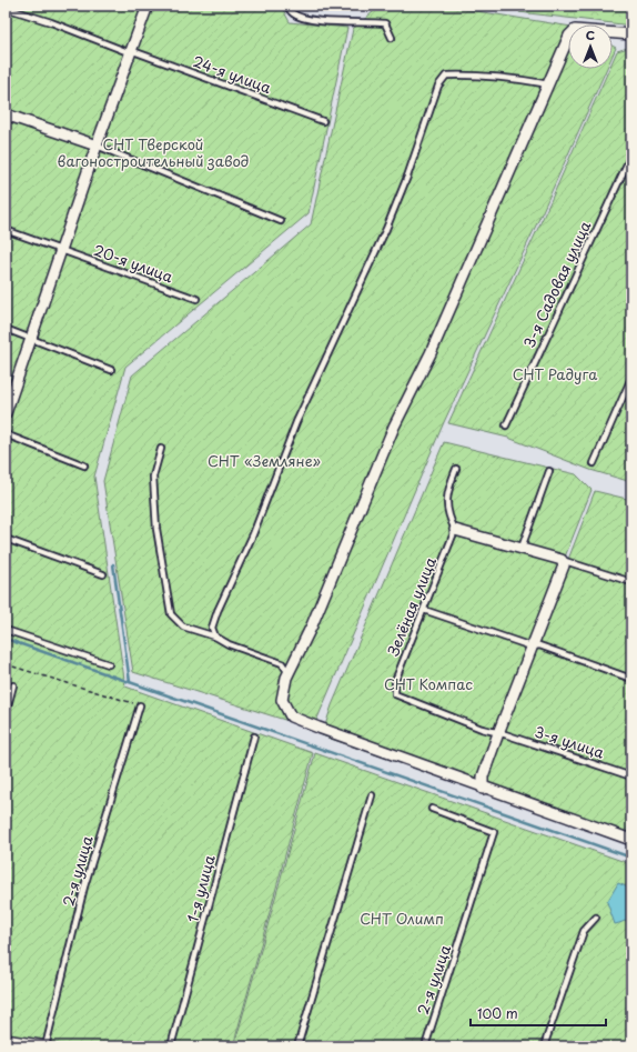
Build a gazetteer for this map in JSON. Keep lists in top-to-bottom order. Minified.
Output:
{"streets":{"lane":["24-я улица","20-я улица","3-я Садовая улица","Зелёная улица","3-я улица","2-я улица","1-я улица"]},"crossings":[["Зелёная улица","3-я улица"]],"parks":["СНТ Тверской вагоностроительный завод","СНТ Радуга","СНТ «Земляне»","СНТ Компас","СНТ Олимп"],"scale_bar":"100 m","north":"top"}
